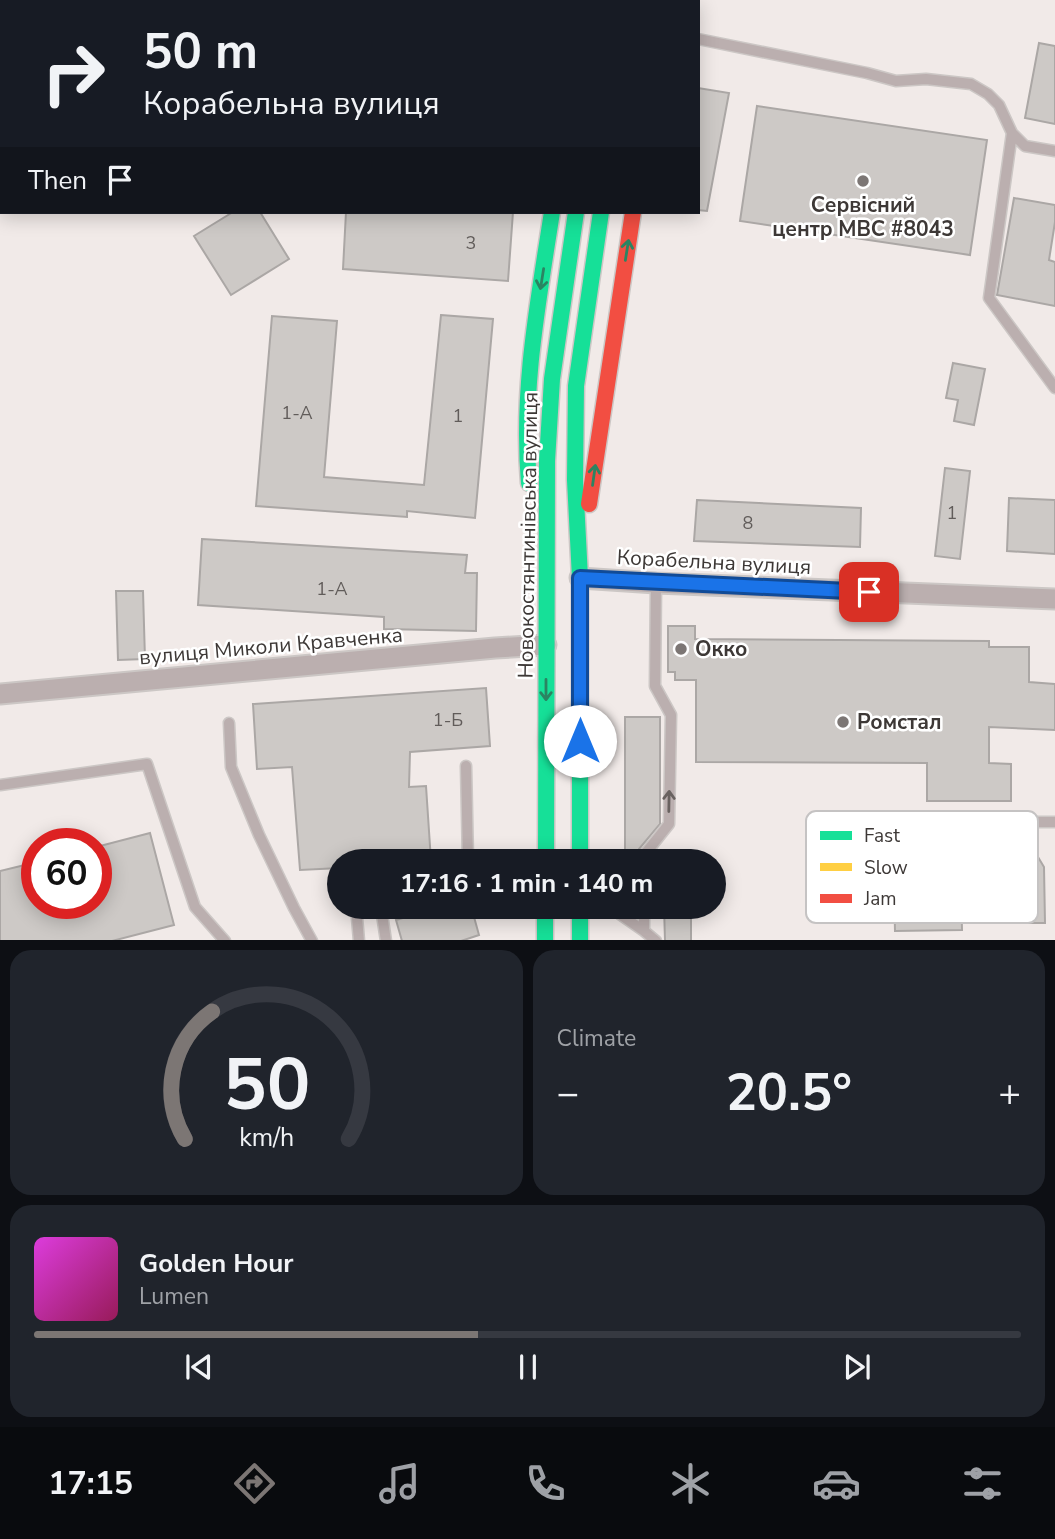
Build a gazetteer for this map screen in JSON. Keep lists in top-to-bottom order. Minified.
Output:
{"streets":{"main road":["Новокостянтинівська вулиця"],"street":["Корабельна вулиця","вулиця Миколи Кравченка"]},"crossings":[["Новокостянтинівська вулиця","вулиця Миколи Кравченка"]],"places":["Сервісний центр МВС #8043","Окко","Ромстал"],"house_numbers":["3","1-А","1","1","8","1-А","1-Б"],"legend":["Fast","Slow","Jam"],"page":{"turn":["50 m","Корабельна вулиця"],"then":"Then","limit":"60","trip":"17:16 · 1 min · 140 m","tile":"Climate","heat":["−","20.5°","+"],"song":["Golden Hour","Lumen"],"tabs":"17:15","gauge":["50","km/h"]}}
